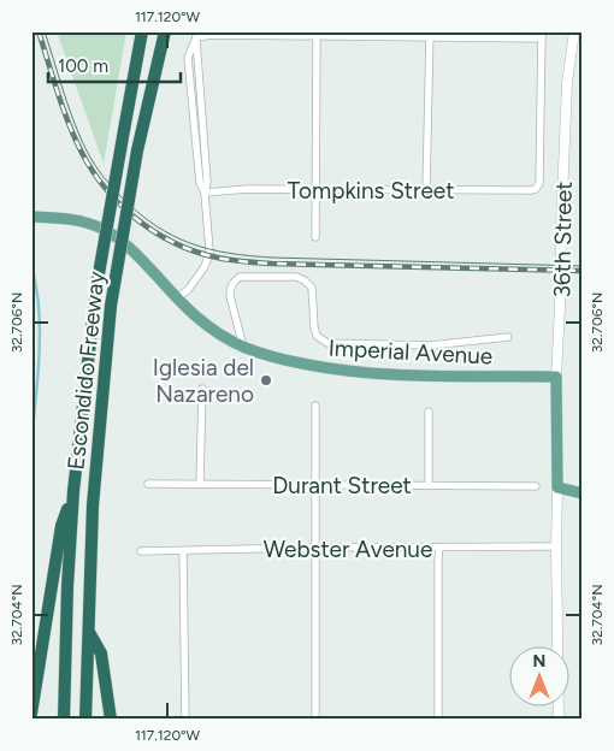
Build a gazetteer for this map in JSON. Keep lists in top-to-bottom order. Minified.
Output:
{"streets":{"highway":["Escondido Freeway"],"main road":["36th Street","Imperial Avenue"],"street":["Tompkins Street","Durant Street","Webster Avenue"]},"crossings":[["Tompkins Street","36th Street"],["36th Street","Imperial Avenue"]],"places":["Iglesia del Nazareno"],"scale_bar":"100 m","north":"top","coordinates":["117.120°W","32.706°N","32.704°N"]}
